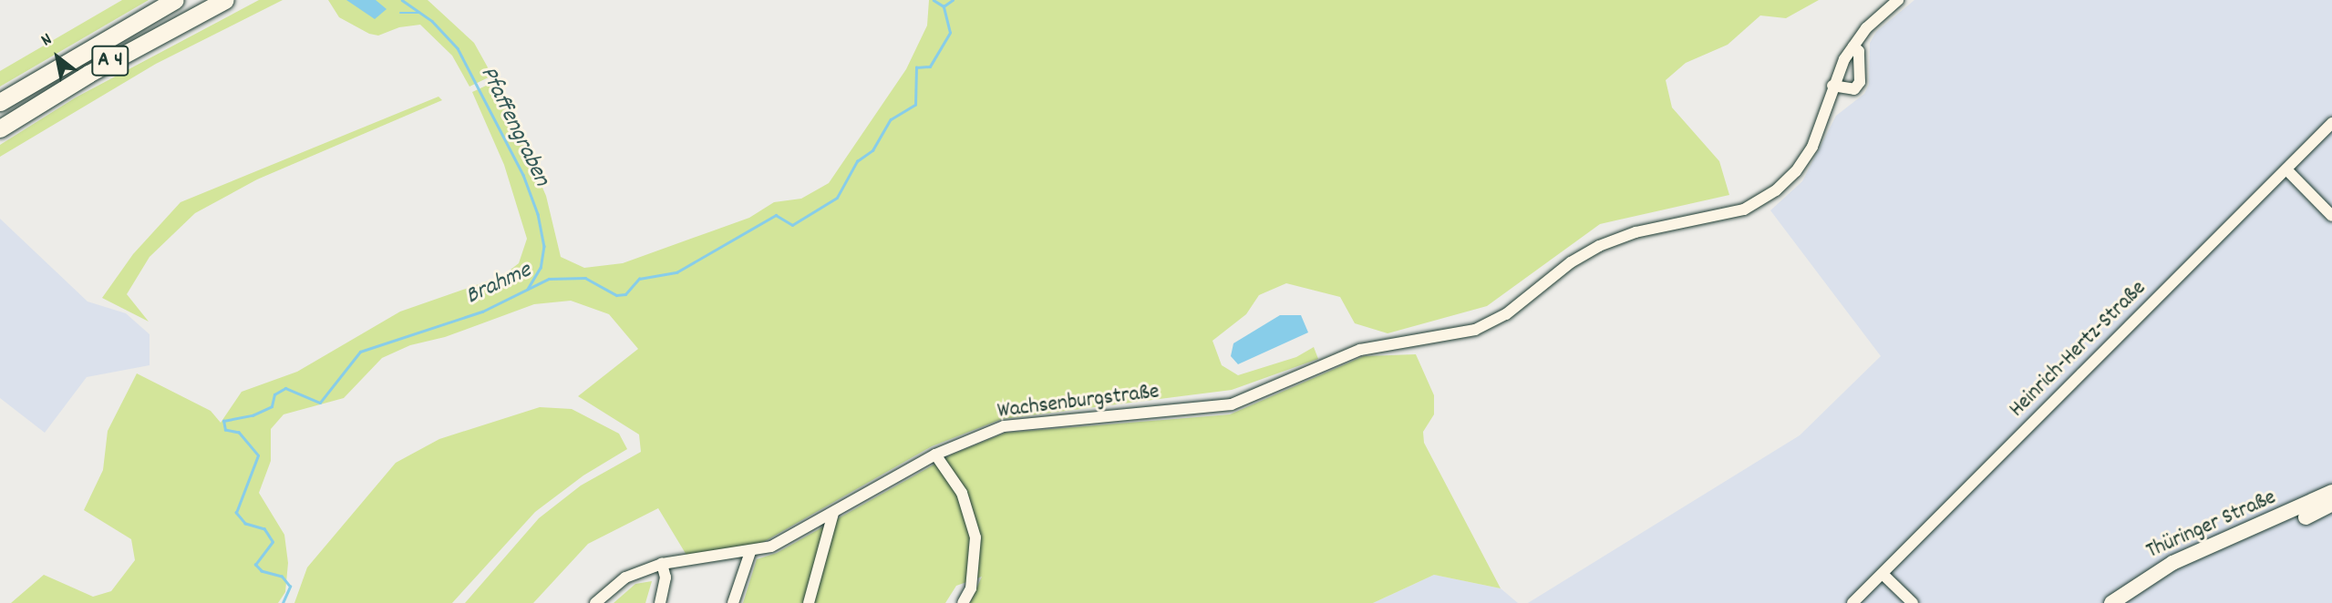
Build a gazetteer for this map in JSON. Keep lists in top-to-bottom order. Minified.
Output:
{"streets":{"highway":["A 4"],"main road":["Thüringer Straße"],"street":["Heinrich-Hertz-Straße","Wachsenburgstraße"]},"water":["Pfaffengraben","Brahme"],"north":"top left"}
